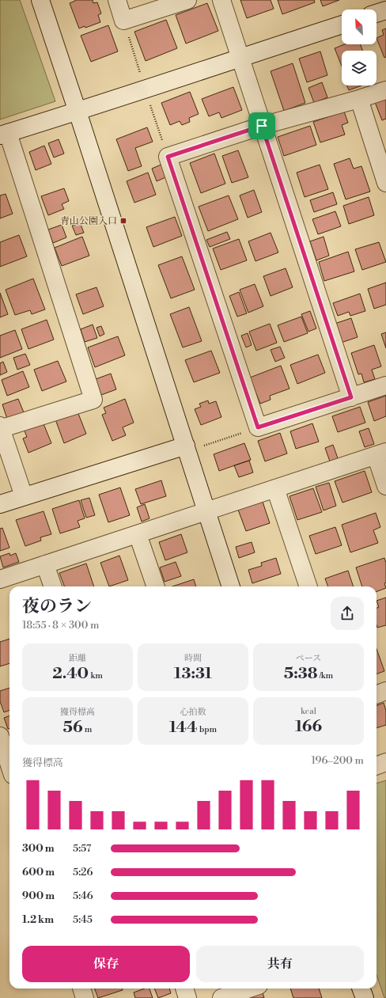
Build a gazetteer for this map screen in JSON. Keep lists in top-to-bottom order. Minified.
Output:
{"places":{"transit":["青山公園入口"]},"north":"top left","page":{"heading":["夜のラン","18:55 · 8 × 300 m"],"stats":[["距離","2.40 km"],["時間","13:31"],["ペース","5:38 /km"],["獲得標高","56 m"],["心拍数","144 bpm"],["kcal","166"]],"chart":["獲得標高","196–200 m"],"list":[{"name":"300 m","note":"5:57"},{"name":"600 m","note":"5:26"},{"name":"900 m","note":"5:46"},{"name":"1.2 km","note":"5:45"}],"buttons":["保存","共有"]}}
